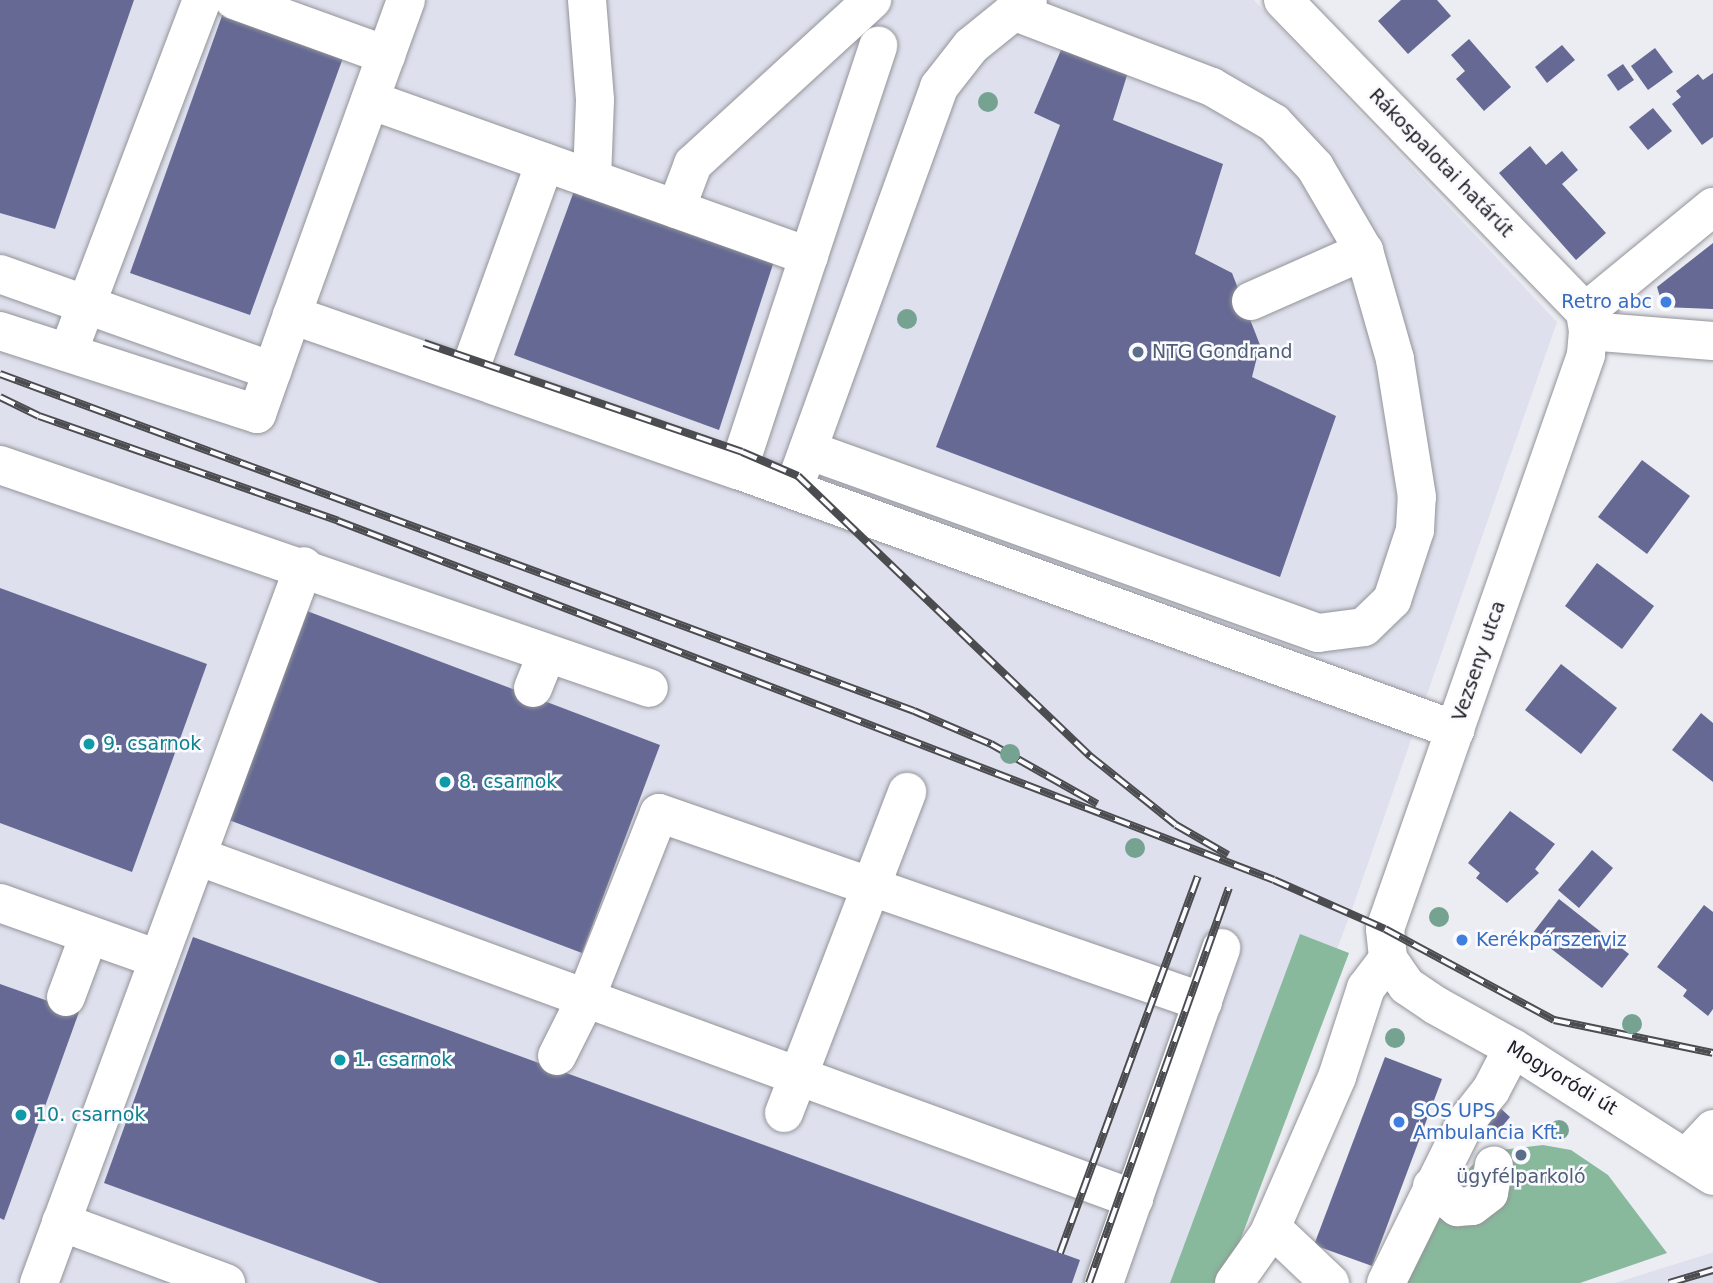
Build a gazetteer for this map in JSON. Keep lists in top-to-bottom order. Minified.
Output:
{"streets":{"street":["Rákospalotai határút","Vezseny utca","Mogyoródi út"]},"crossings":[["Rákospalotai határút","Vezseny utca"],["Vezseny utca","Mogyoródi út"]],"places":["Retro abc","NTG Gondrand","9. csarnok","8. csarnok","Kerékpárszerviz","1. csarnok","10. csarnok","SOS UPS Ambulancia Kft.","ügyfélparkoló"]}
